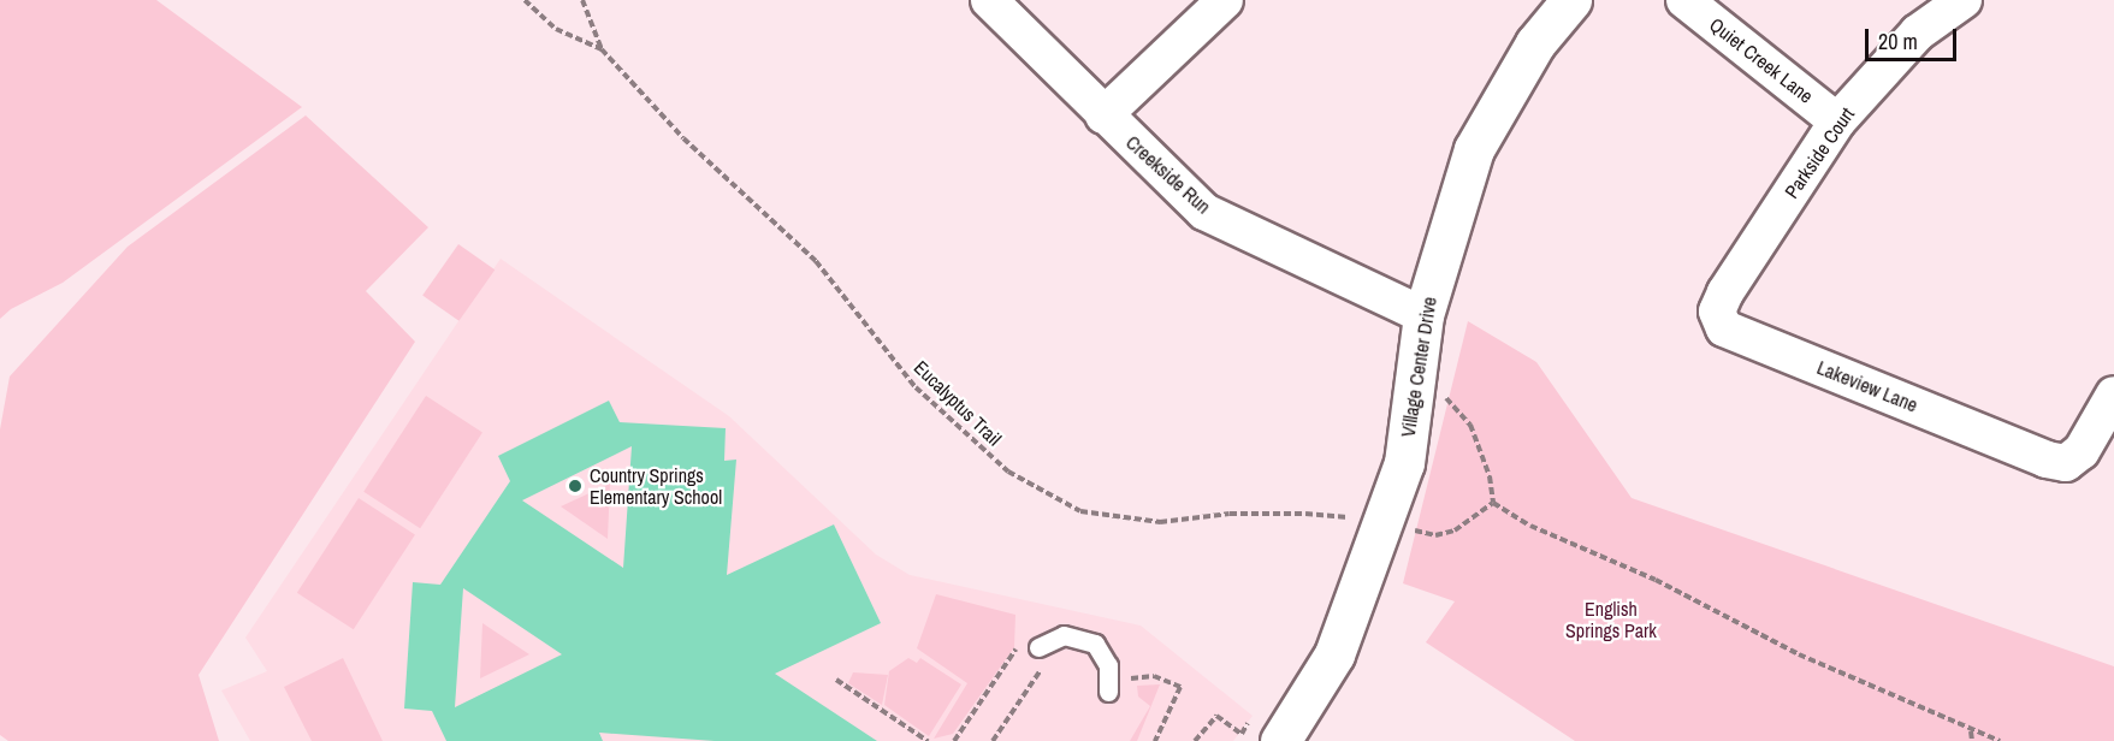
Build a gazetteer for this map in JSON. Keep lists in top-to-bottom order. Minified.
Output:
{"streets":{"street":["Quiet Creek Lane","Parkside Court","Creekside Run","Village Center Drive","Lakeview Lane"],"path":["Eucalyptus Trail"]},"crossings":[["Quiet Creek Lane","Parkside Court"],["Parkside Court","Lakeview Lane"],["Creekside Run","Village Center Drive"],["Village Center Drive","Eucalyptus Trail"]],"parks":["English Springs Park"],"places":["Country Springs Elementary School"],"scale_bar":"20 m"}
